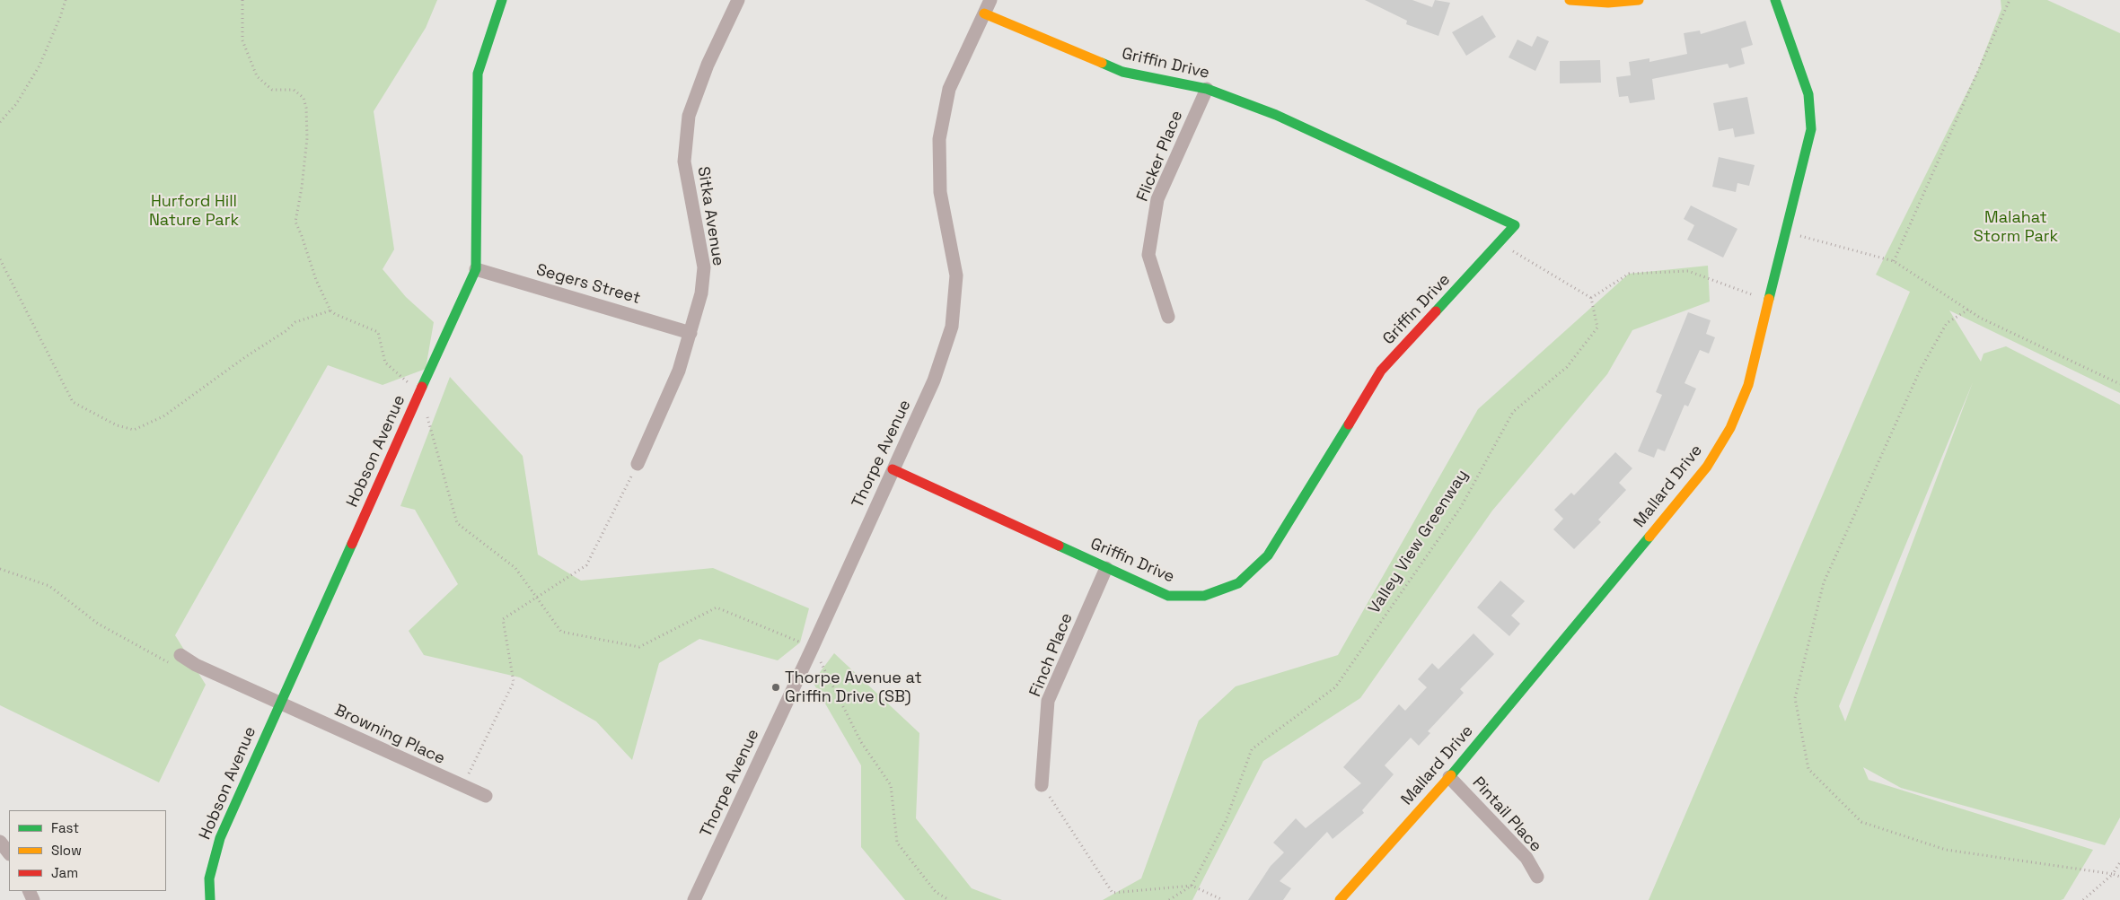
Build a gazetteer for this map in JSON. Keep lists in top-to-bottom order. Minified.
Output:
{"streets":{"street":["Griffin Drive","Flicker Place","Sitka Avenue","Segers Street","Hobson Avenue","Thorpe Avenue","Mallard Drive","Finch Place","Browning Place","Pintail Place"],"path":["Valley View Greenway"]},"crossings":[["Griffin Drive","Flicker Place"],["Griffin Drive","Thorpe Avenue"],["Griffin Drive","Finch Place"],["Sitka Avenue","Segers Street"],["Segers Street","Hobson Avenue"],["Hobson Avenue","Browning Place"],["Mallard Drive","Pintail Place"]],"parks":["Hurford Hill Nature Park","Malahat Storm Park"],"places":["Thorpe Avenue at Griffin Drive (SB)"],"legend":["Fast","Slow","Jam"]}
